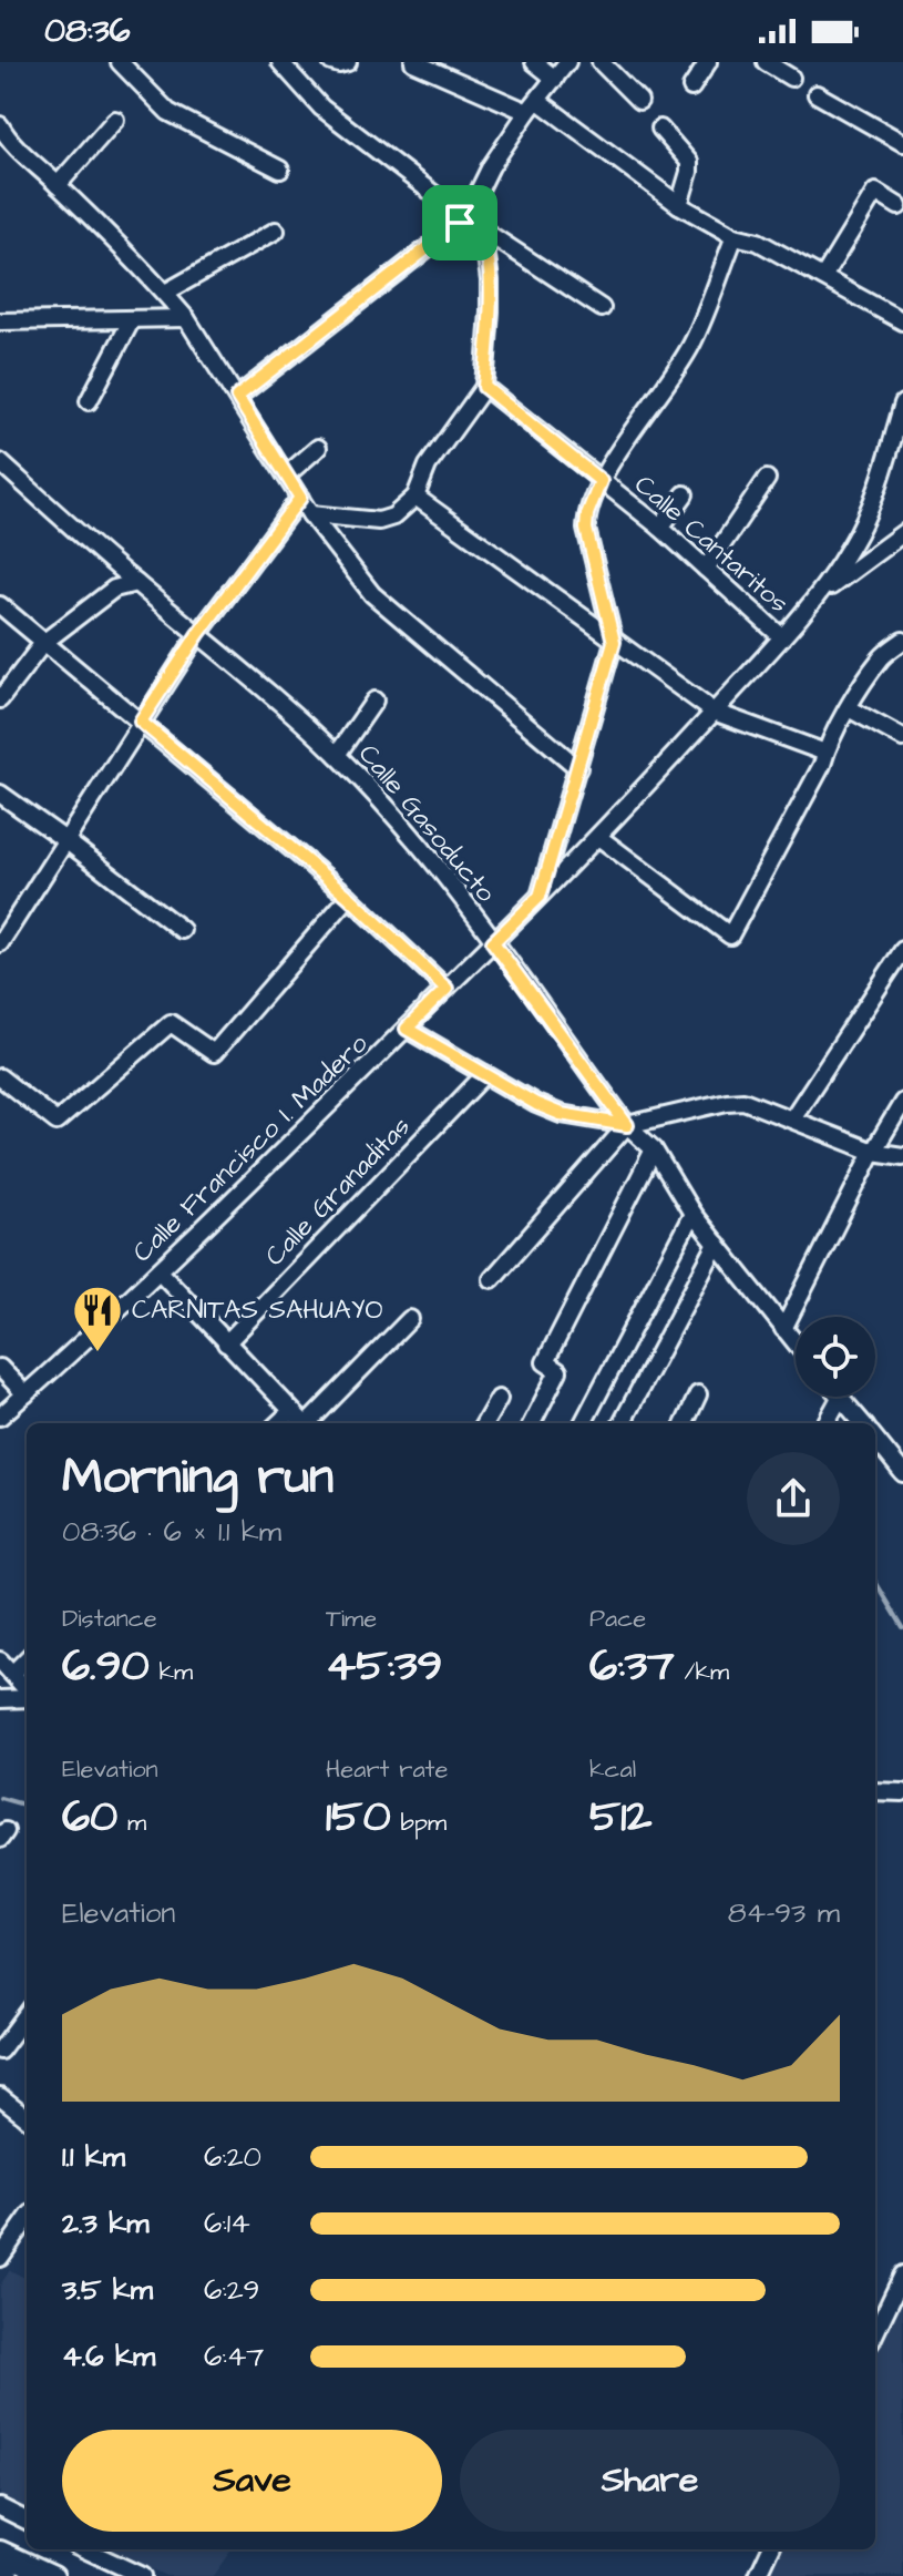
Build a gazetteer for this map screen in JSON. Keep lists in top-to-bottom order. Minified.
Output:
{"streets":{"street":["Calle Cantaritos","Calle Gasoducto","Calle Francisco I. Madero","Calle Granaditas"]},"crossings":[["Calle Cantaritos","Calle Francisco I. Madero"],["Calle Gasoducto","Calle Francisco I. Madero"]],"places":{"restaurant":["CARNITAS SAHUAYO"]},"page":{"status":"08:36","heading":["Morning run","08:36 · 6 × 1.1 km"],"stats":[["Distance","6.90 km"],["Time","45:39"],["Pace","6:37 /km"],["Elevation","60 m"],["Heart rate","150 bpm"],["kcal","512"]],"chart":["Elevation","84–93 m"],"list":[{"name":"1.1 km","note":"6:20"},{"name":"2.3 km","note":"6:14"},{"name":"3.5 km","note":"6:29"},{"name":"4.6 km","note":"6:47"}],"buttons":["Save","Share"]}}
